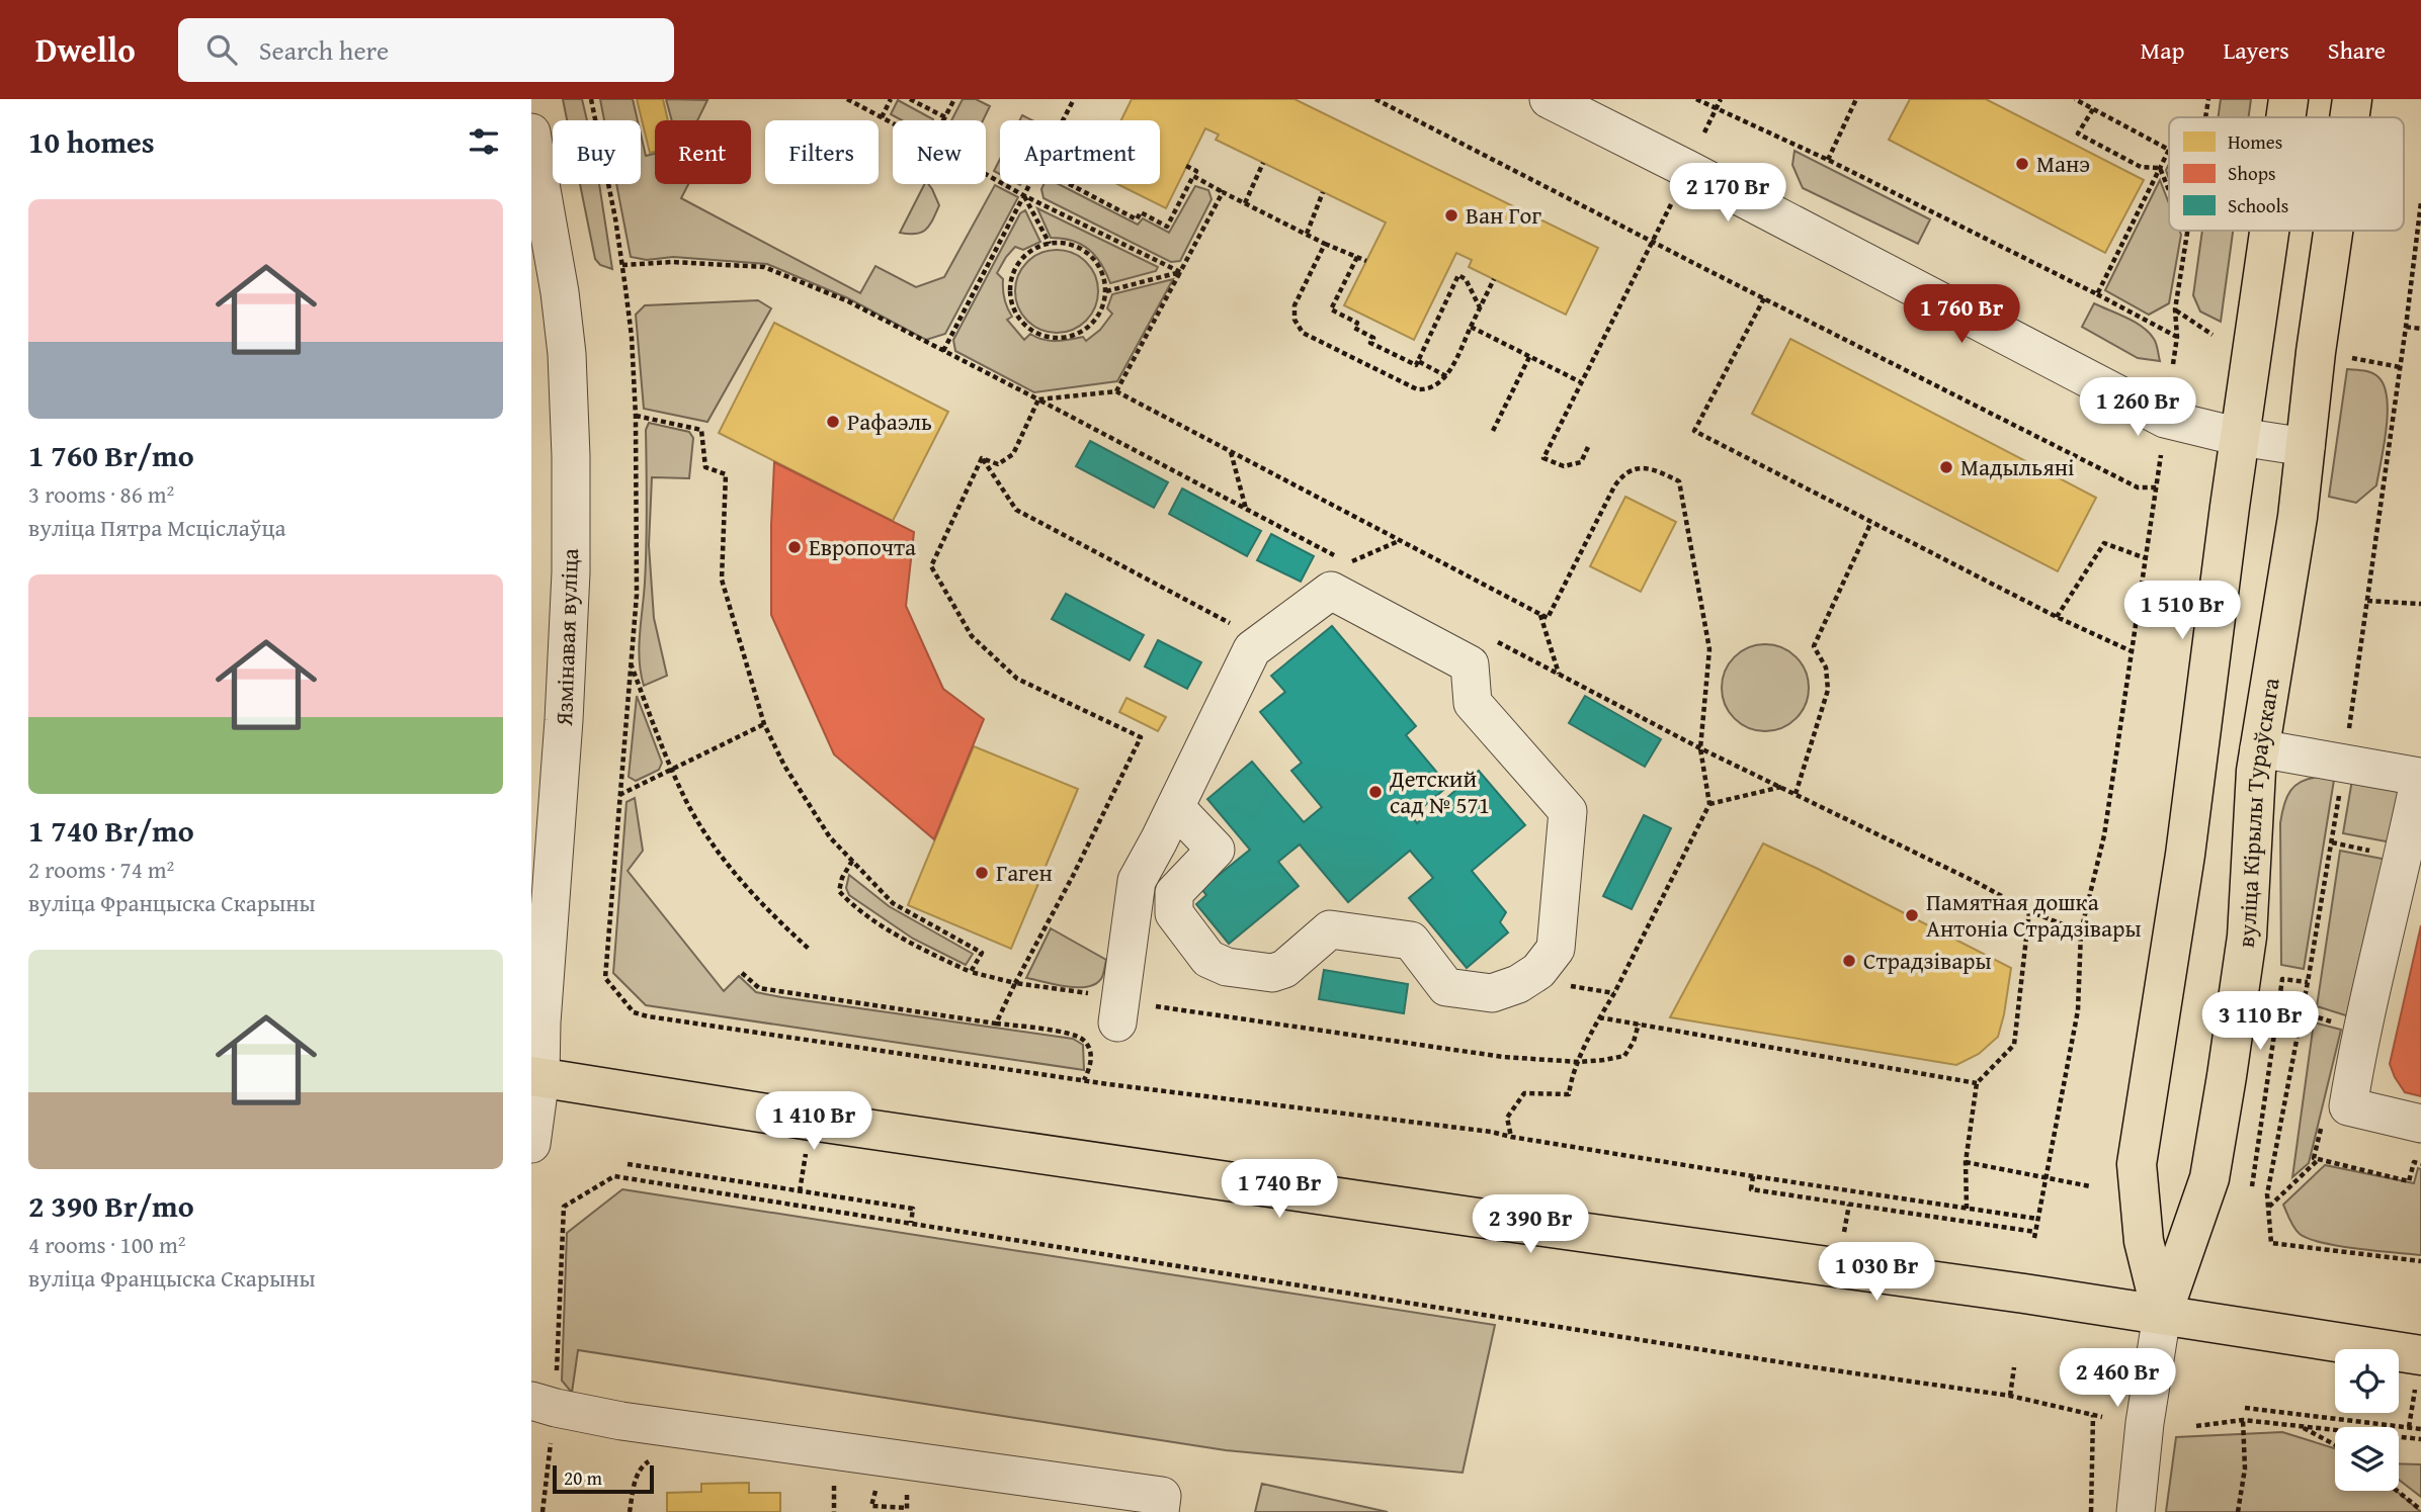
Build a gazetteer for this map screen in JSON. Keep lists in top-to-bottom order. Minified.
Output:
{"streets":{"main road":["вуліца Кірылы Тураўскага"],"street":["Язмінавая вуліца"]},"places":["Манэ","Ван Гог","Рафаэль","Мадыльяні","Европочта","Детский сад № 571","Гаген","Памятная дошка Антоніа Страдзівары","Страдзівары"],"legend":["Homes","Shops","Schools"],"scale_bar":"20 m","page":{"header":"Dwello","search":"Search here","nav":["Map","Layers","Share"],"heading":"10 homes","chip":["Buy","Rent","Filters","New","Apartment"],"price":["2 170 Br","1 760 Br","1 260 Br","1 510 Br","3 110 Br","1 410 Br","1 740 Br","2 390 Br","1 030 Br","2 460 Br"],"list":[{"name":"1 760 Br/mo","note":"3 rooms · 86 m² · вуліца Пятра Мсціслаўца"},{"name":"1 740 Br/mo","note":"2 rooms · 74 m² · вуліца Францыска Скарыны"},{"name":"2 390 Br/mo","note":"4 rooms · 100 m² · вуліца Францыска Скарыны"}],"scale":"20 m"}}
